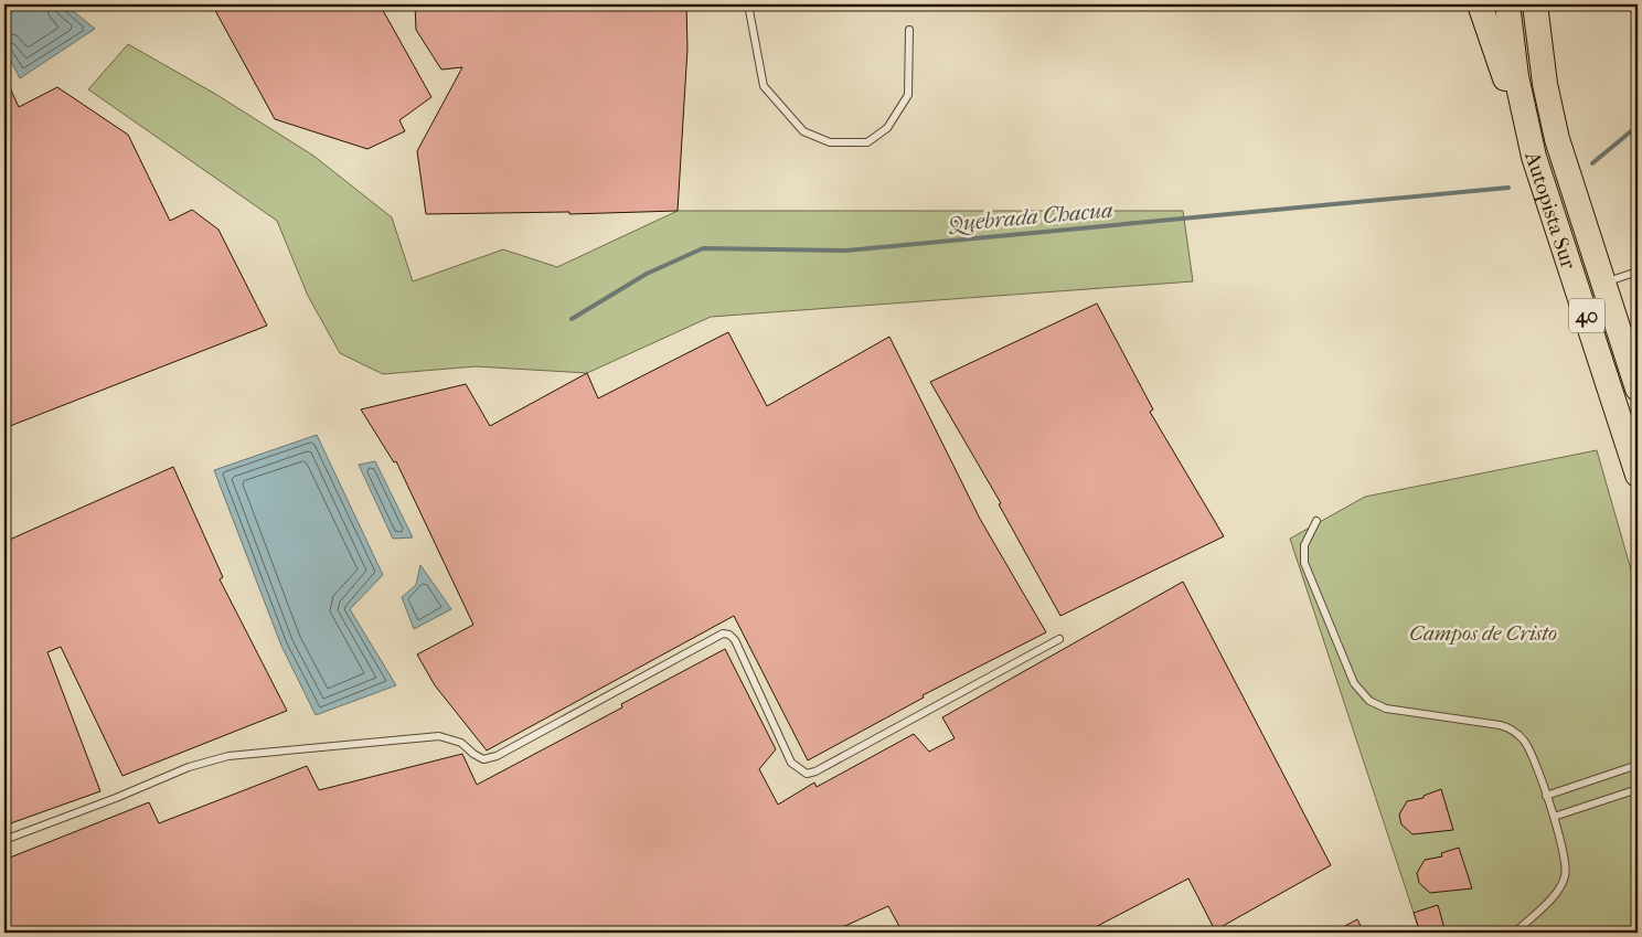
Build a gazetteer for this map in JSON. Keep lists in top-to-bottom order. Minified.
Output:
{"streets":{"highway":["Autopista Sur","40"]},"crossings":[["Autopista Sur","40"]],"water":["Quebrada Chacua"],"parks":["Campos de Cristo"]}
